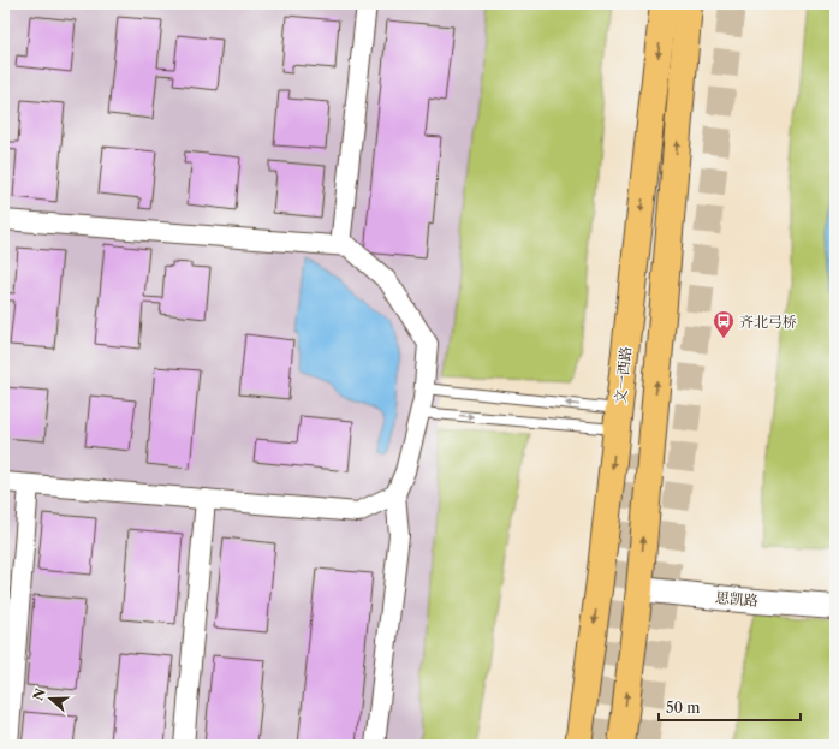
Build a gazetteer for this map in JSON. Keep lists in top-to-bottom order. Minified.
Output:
{"streets":{"main road":["文一西路"],"street":["思凯路"]},"places":{"bus stop":["齐北弓桥"]},"scale_bar":"50 m","north":"left"}
